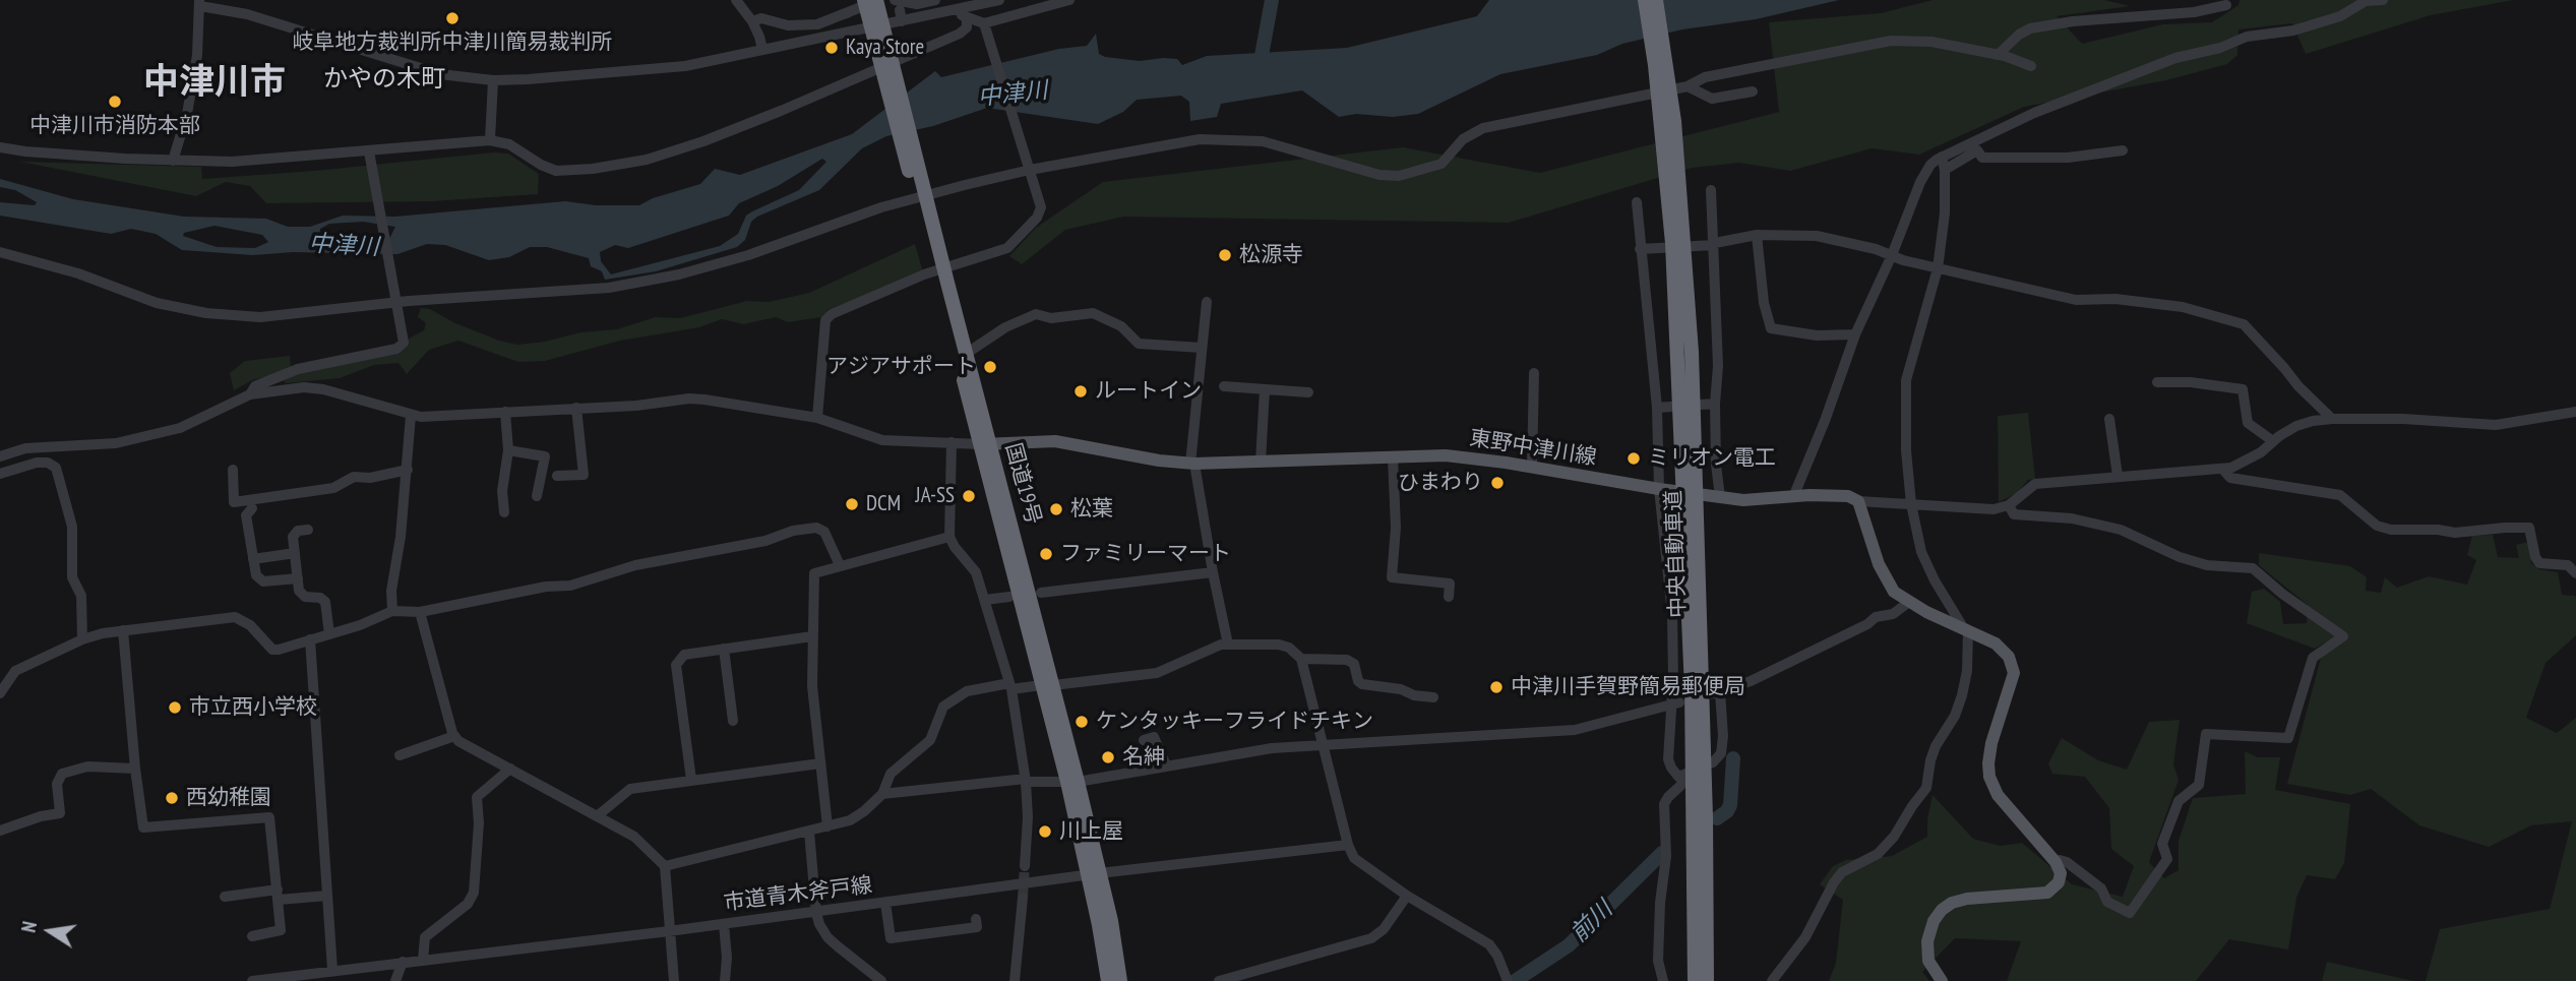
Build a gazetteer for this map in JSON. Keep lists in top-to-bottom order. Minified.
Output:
{"streets":{"highway":["国道19号","中央自動車道"],"main road":["東野中津川線"],"street":["市道青木斧戸線"]},"crossings":[["東野中津川線","国道19号"],["国道19号","市道青木斧戸線"]],"districts":["かやの木町","中津川市"],"water":["中津川","前川"],"places":["岐阜地方裁判所中津川簡易裁判所","Kaya Store","中津川市消防本部","松源寺","アジアサポート","ルートイン","ミリオン電工","ひまわり","JA-SS","DCM","松葉","ファミリーマート","中津川手賀野簡易郵便局","市立西小学校","ケンタッキーフライドチキン","名紳","西幼稚園","川上屋"],"north":"left"}
